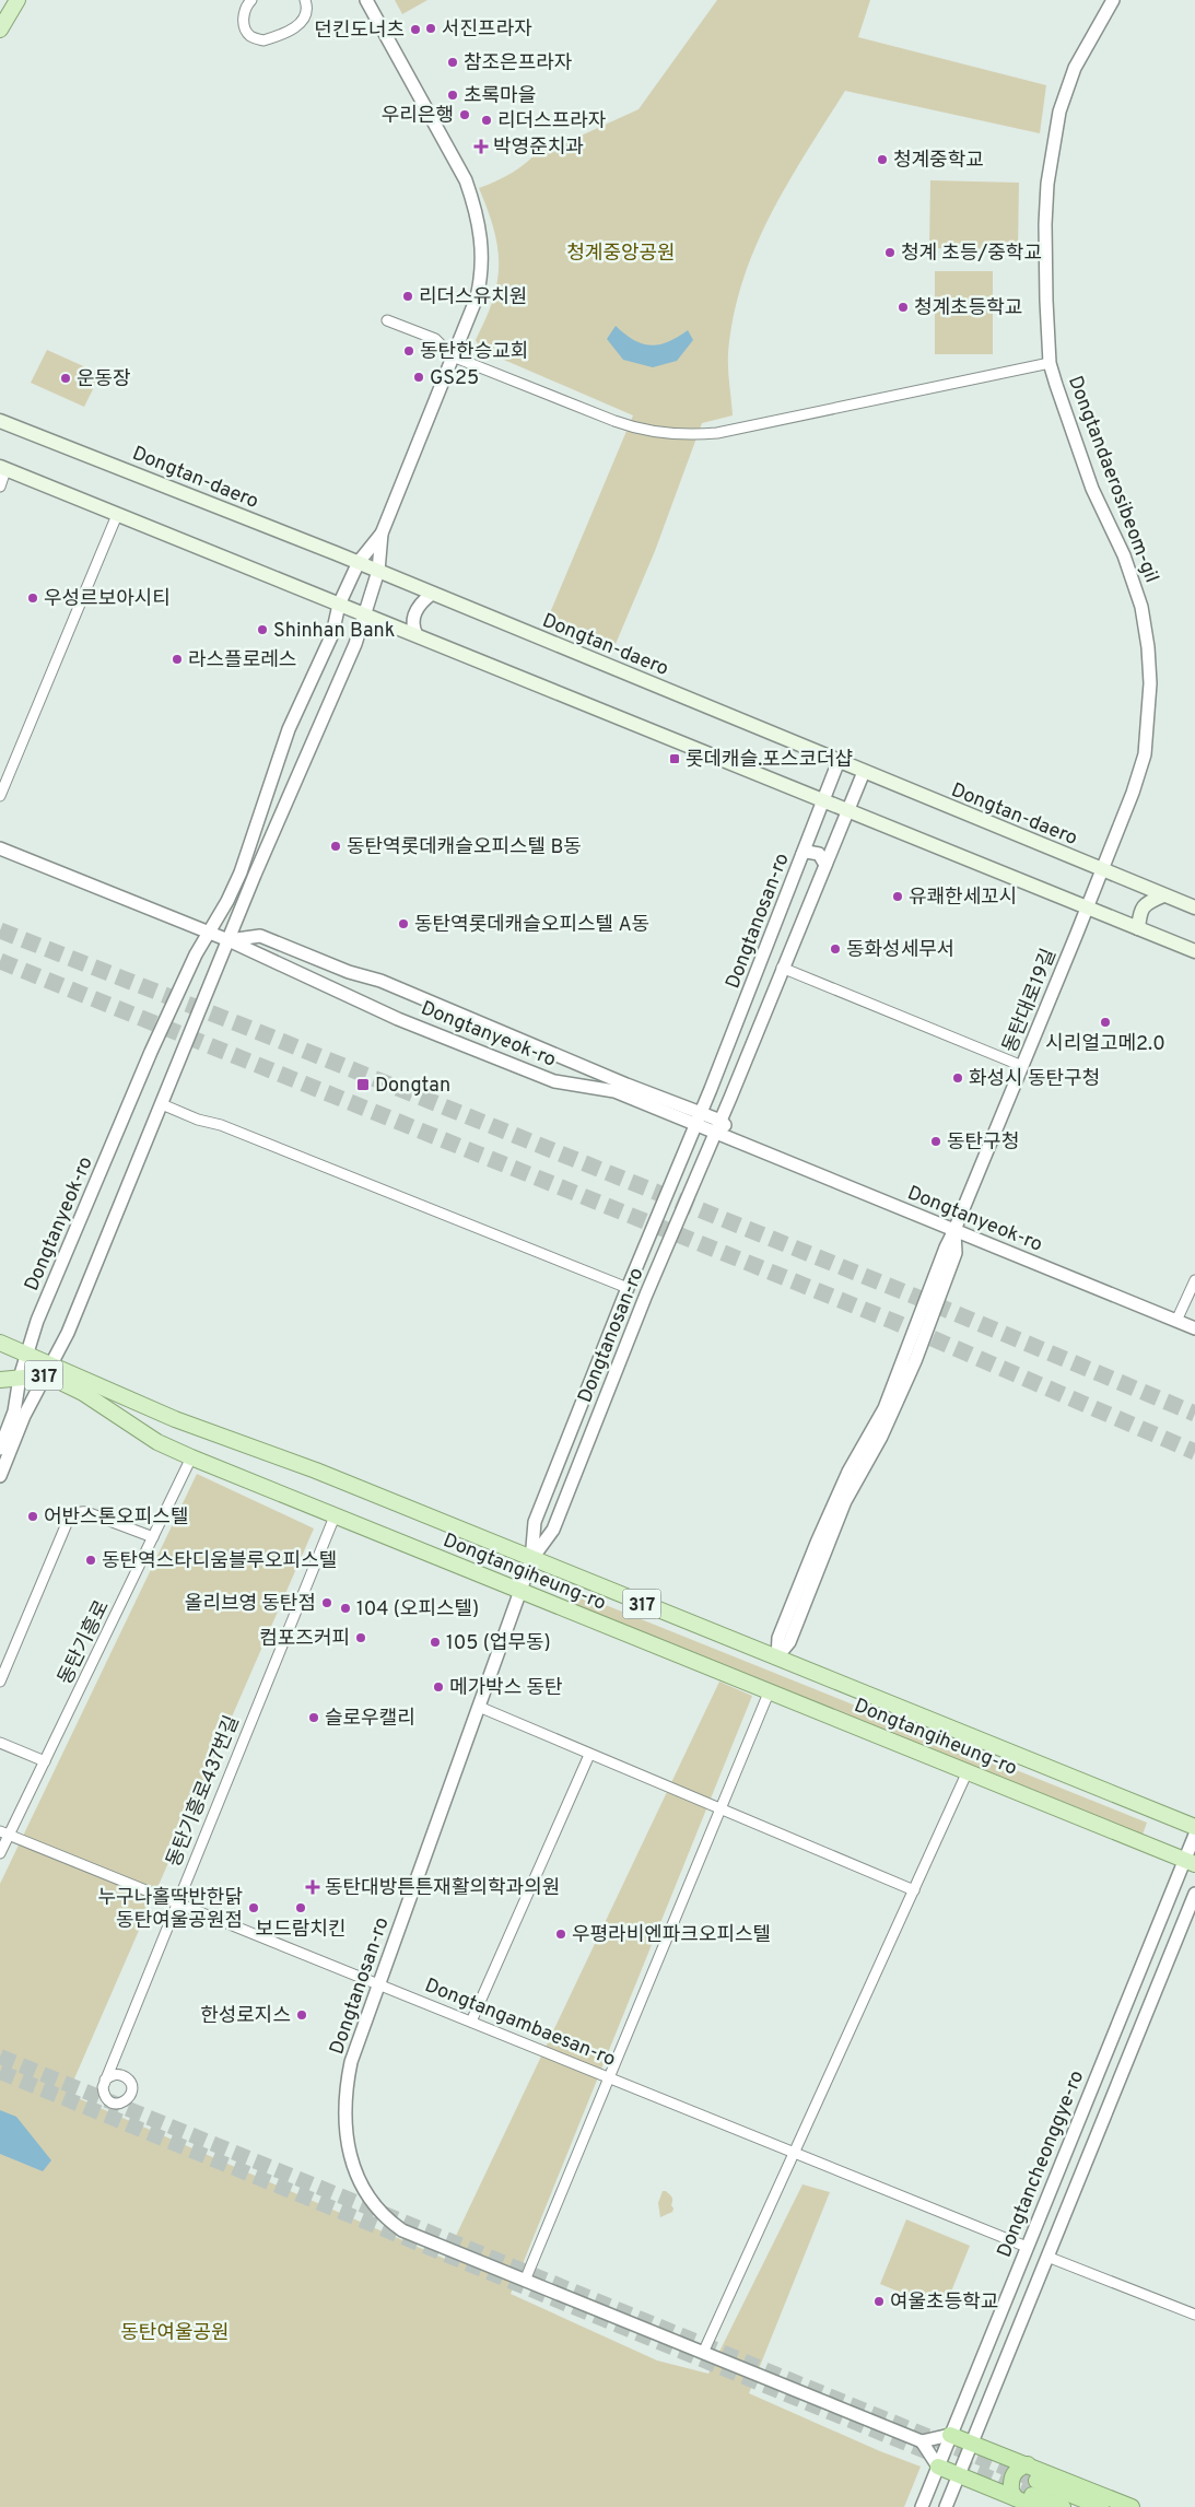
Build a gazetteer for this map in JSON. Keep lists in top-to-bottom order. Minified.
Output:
{"streets":{"main road":["Dongtan-daero","317","Dongtangiheung-ro"],"street":["Dongtandaerosibeom-gil","Dongtanosan-ro","동탄대로19길","Dongtanyeok-ro","동탄기흥로","동탄기흥로437번길","Dongtangambaesan-ro","Dongtancheonggye-ro"]},"crossings":[["Dongtan-daero","Dongtandaerosibeom-gil"],["Dongtan-daero","Dongtanosan-ro"],["Dongtan-daero","Dongtanyeok-ro"],["Dongtandaerosibeom-gil","동탄대로19길"],["Dongtanosan-ro","Dongtanyeok-ro"],["Dongtanosan-ro","Dongtangiheung-ro"],["Dongtanosan-ro","Dongtangambaesan-ro"],["동탄대로19길","Dongtanyeok-ro"],["Dongtanyeok-ro","Dongtangiheung-ro"],["Dongtangiheung-ro","동탄기흥로"],["Dongtangiheung-ro","동탄기흥로437번길"],["Dongtangiheung-ro","Dongtancheonggye-ro"],["동탄기흥로","Dongtangambaesan-ro"],["동탄기흥로437번길","Dongtangambaesan-ro"],["Dongtangambaesan-ro","Dongtancheonggye-ro"]],"parks":["청계중앙공원","동탄여울공원"],"places":{"other":["서진프라자","던킨도너츠","참조은프라자","초록마을","우리은행","리더스프라자","청계중학교","청계 초등/중학교","리더스유치원","청계초등학교","동탄한승교회","GS25","운동장","우성르보아시티","Shinhan Bank","라스플로레스","동탄역롯데캐슬오피스텔 B동","유쾌한세꼬시","동탄역롯데캐슬오피스텔 A동","동화성세무서","시리얼고메2.0","화성시 동탄구청","동탄구청","어반스톤오피스텔","동탄역스타디움블루오피스텔","올리브영 동탄점","104 (오피스텔)","컴포즈커피","105 (업무동)","메가박스 동탄","슬로우캘리","누구나홀딱반한닭 동탄여울공원점","보드람치킨","우평라비엔파크오피스텔","한성로지스","여울초등학교"],"health":["박영준치과","동탄대방튼튼재활의학과의원"],"transit":["롯데캐슬.포스코더샵","Dongtan"]}}
